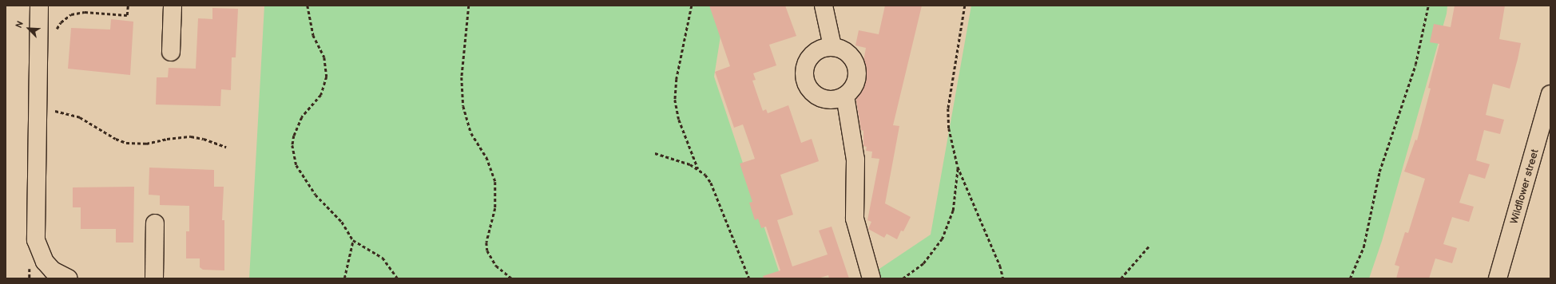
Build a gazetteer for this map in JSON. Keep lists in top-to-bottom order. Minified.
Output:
{"streets":{"street":["Wildflower street"]},"north":"top left"}
